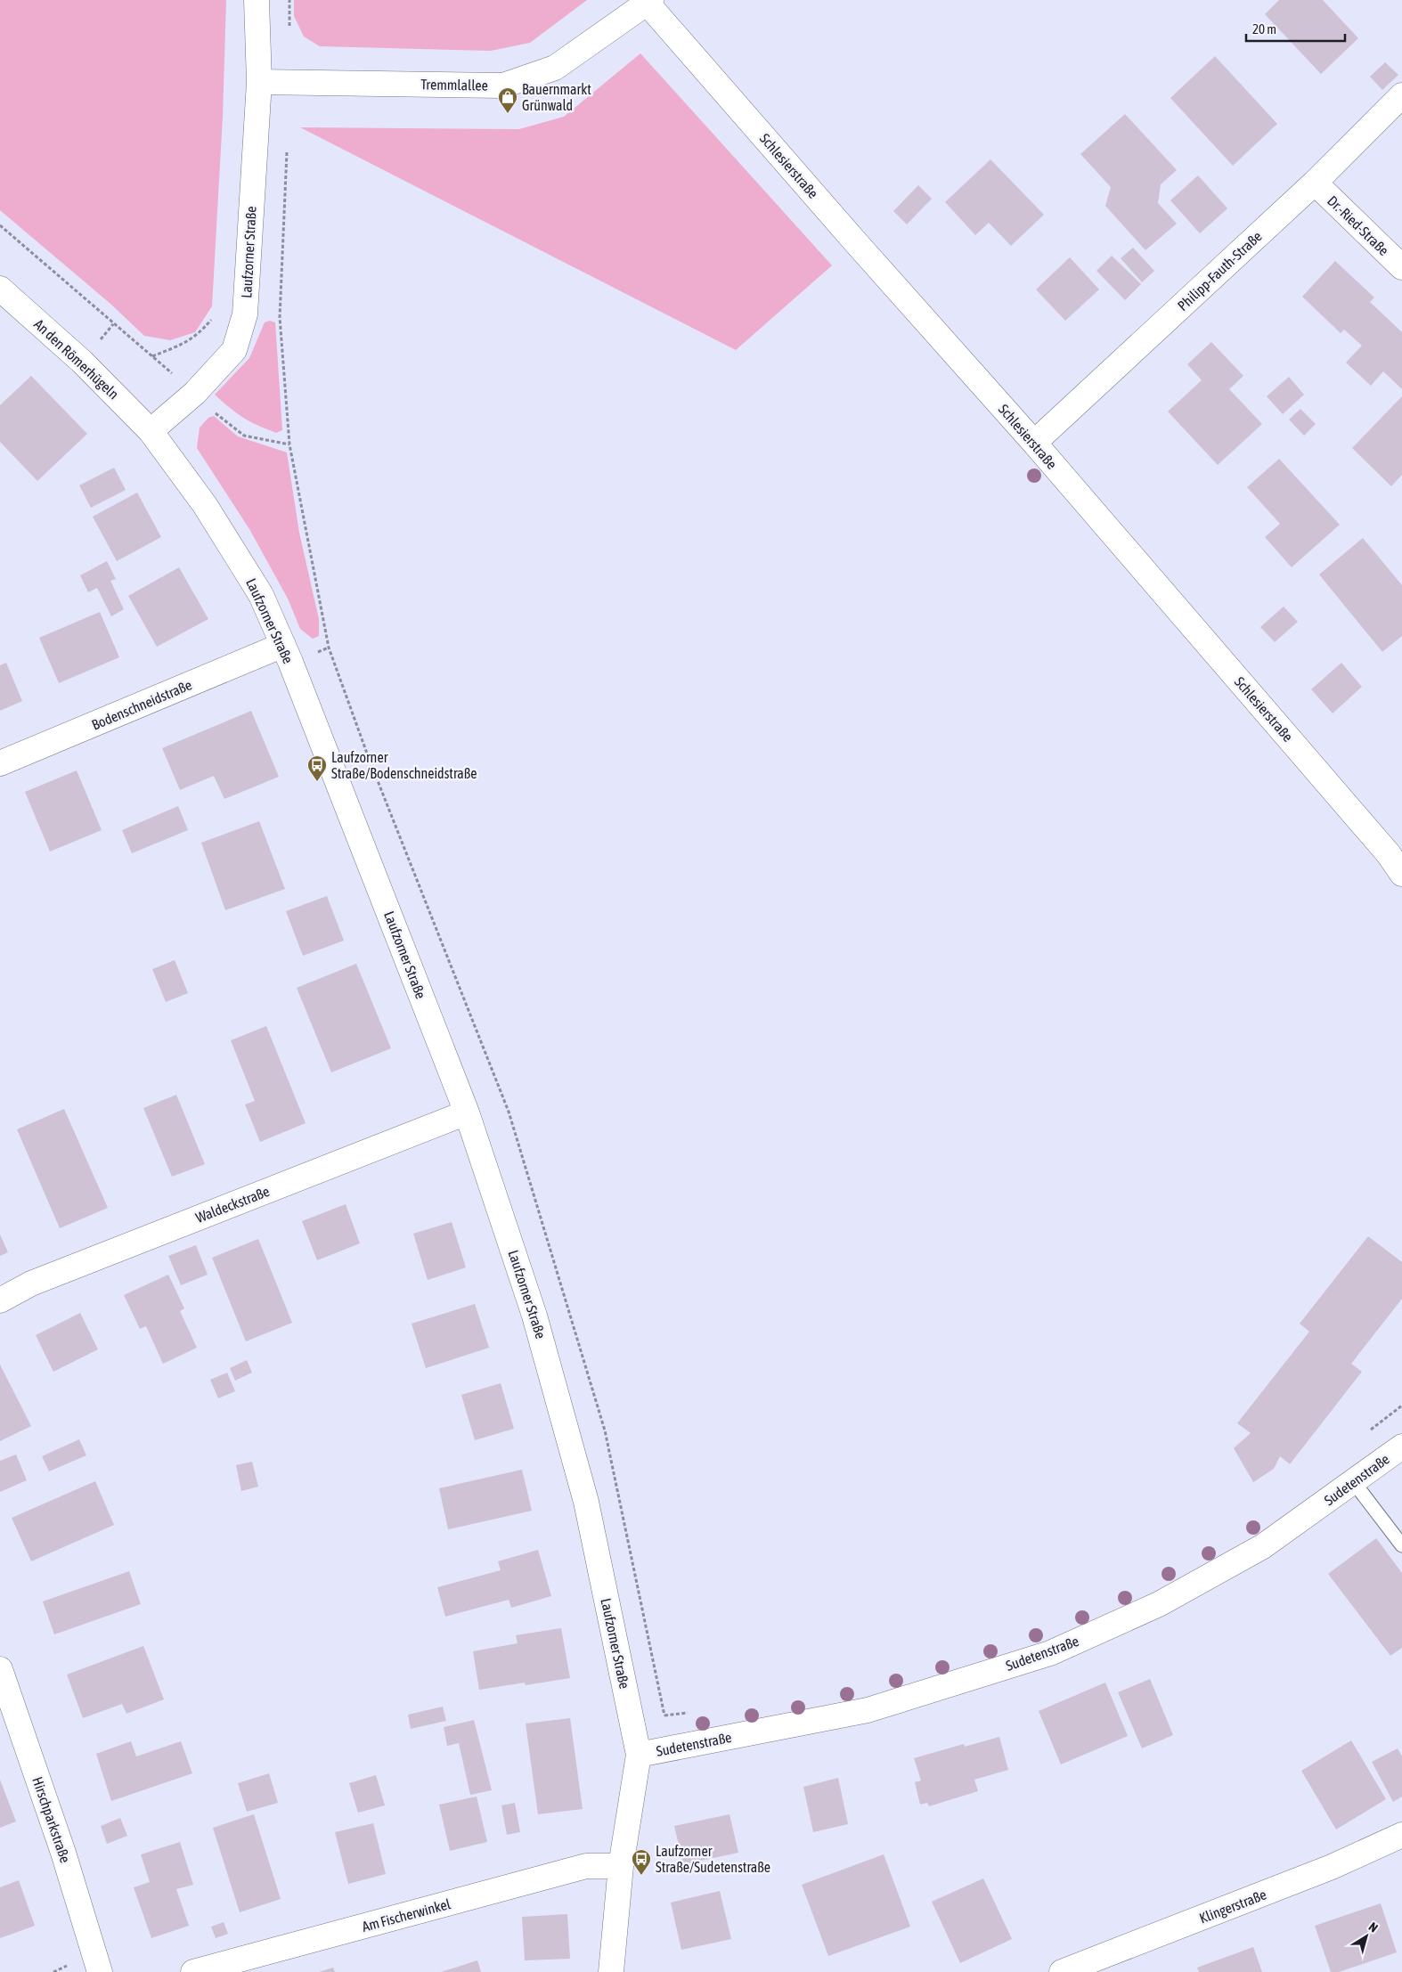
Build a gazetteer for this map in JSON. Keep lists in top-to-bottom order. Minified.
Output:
{"streets":{"street":["Tremmlallee","Schlesierstraße","Dr.-Ried-Straße","Laufzorner Straße","Philipp-Fauth-Straße","An den Römerhügeln","Bodenschneidstraße","Waldeckstraße","Sudetenstraße","Hirschparkstraße","Klingerstraße","Am Fischerwinkel"]},"crossings":[["Tremmlallee","Schlesierstraße"],["Tremmlallee","Laufzorner Straße"],["Schlesierstraße","Philipp-Fauth-Straße"],["Dr.-Ried-Straße","Philipp-Fauth-Straße"],["Laufzorner Straße","An den Römerhügeln"],["Laufzorner Straße","Bodenschneidstraße"],["Laufzorner Straße","Waldeckstraße"],["Laufzorner Straße","Sudetenstraße"],["Laufzorner Straße","Am Fischerwinkel"]],"places":{"shop":["Bauernmarkt Grünwald"],"bus stop":["Laufzorner Straße/Bodenschneidstraße","Laufzorner Straße/Sudetenstraße"]},"scale_bar":"20 m","north":"top right"}
